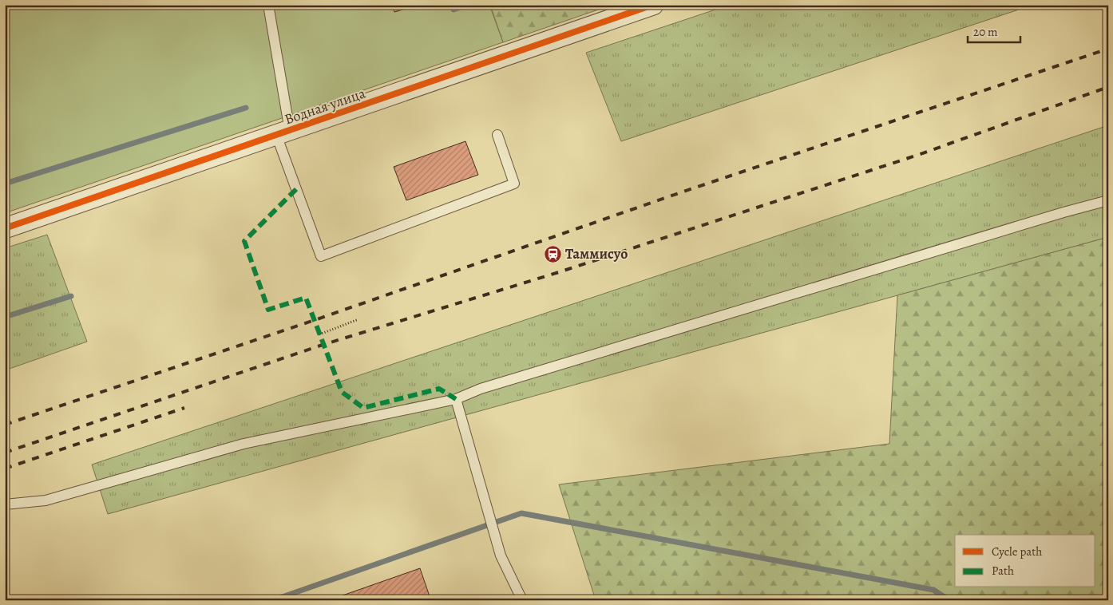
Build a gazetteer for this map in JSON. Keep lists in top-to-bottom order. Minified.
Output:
{"streets":{"street":["Водная улица"]},"places":{"station":["Таммисуо"]},"legend":["Cycle path","Path"],"scale_bar":"20 m"}
